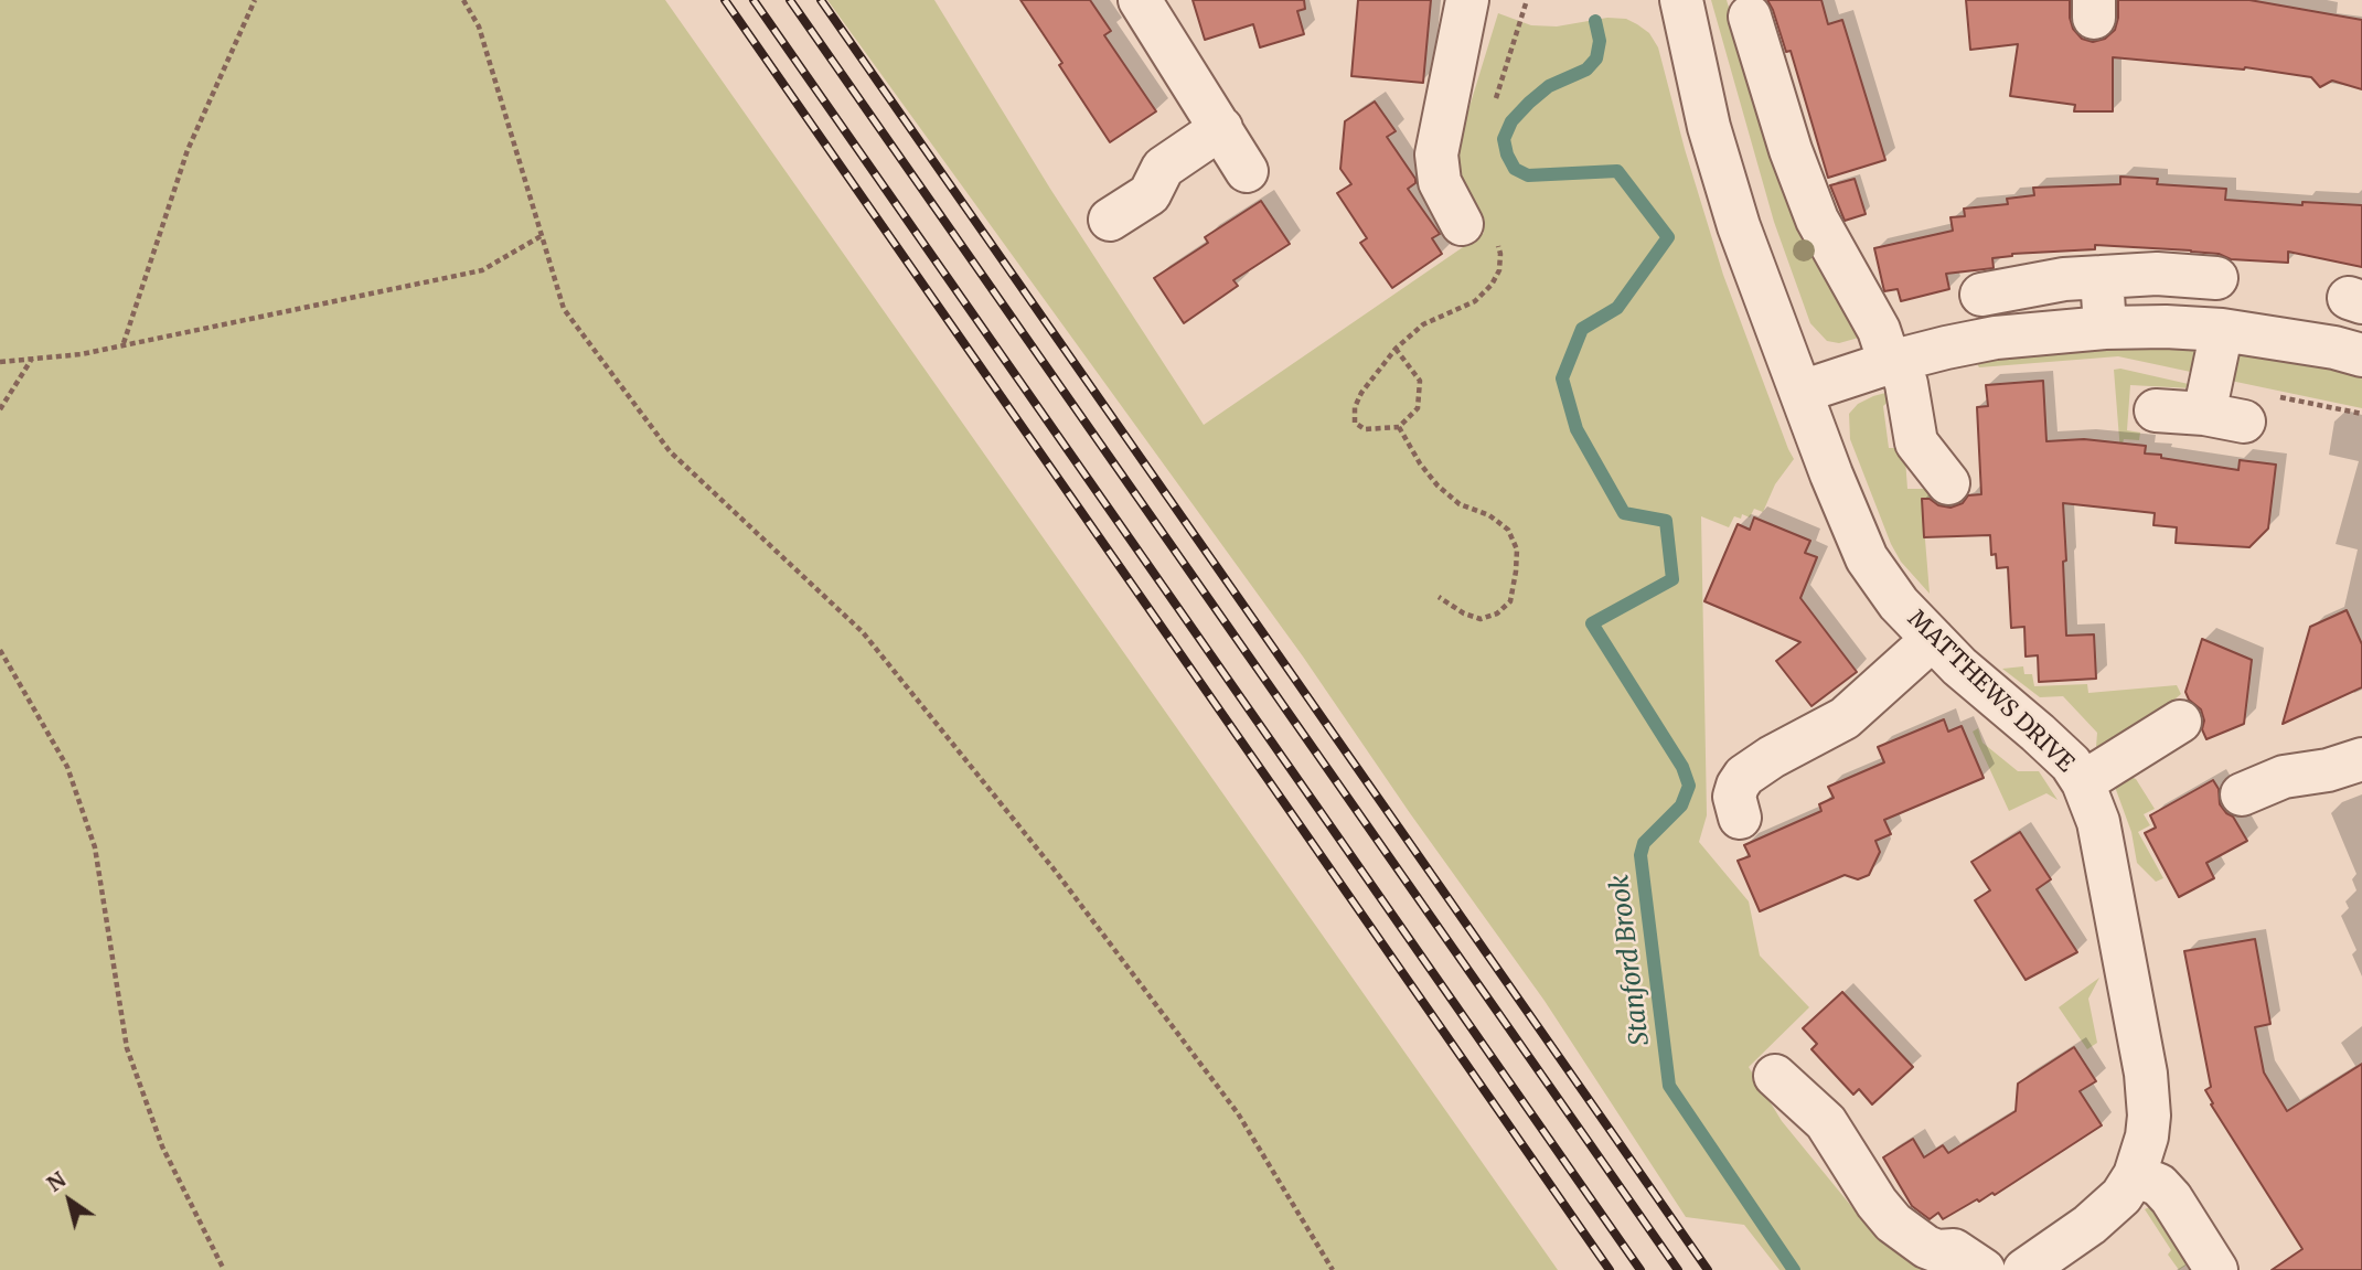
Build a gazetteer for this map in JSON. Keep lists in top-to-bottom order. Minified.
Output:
{"streets":{"street":["MATTHEWS DRIVE"]},"water":["Stanford Brook"],"north":"top left"}
